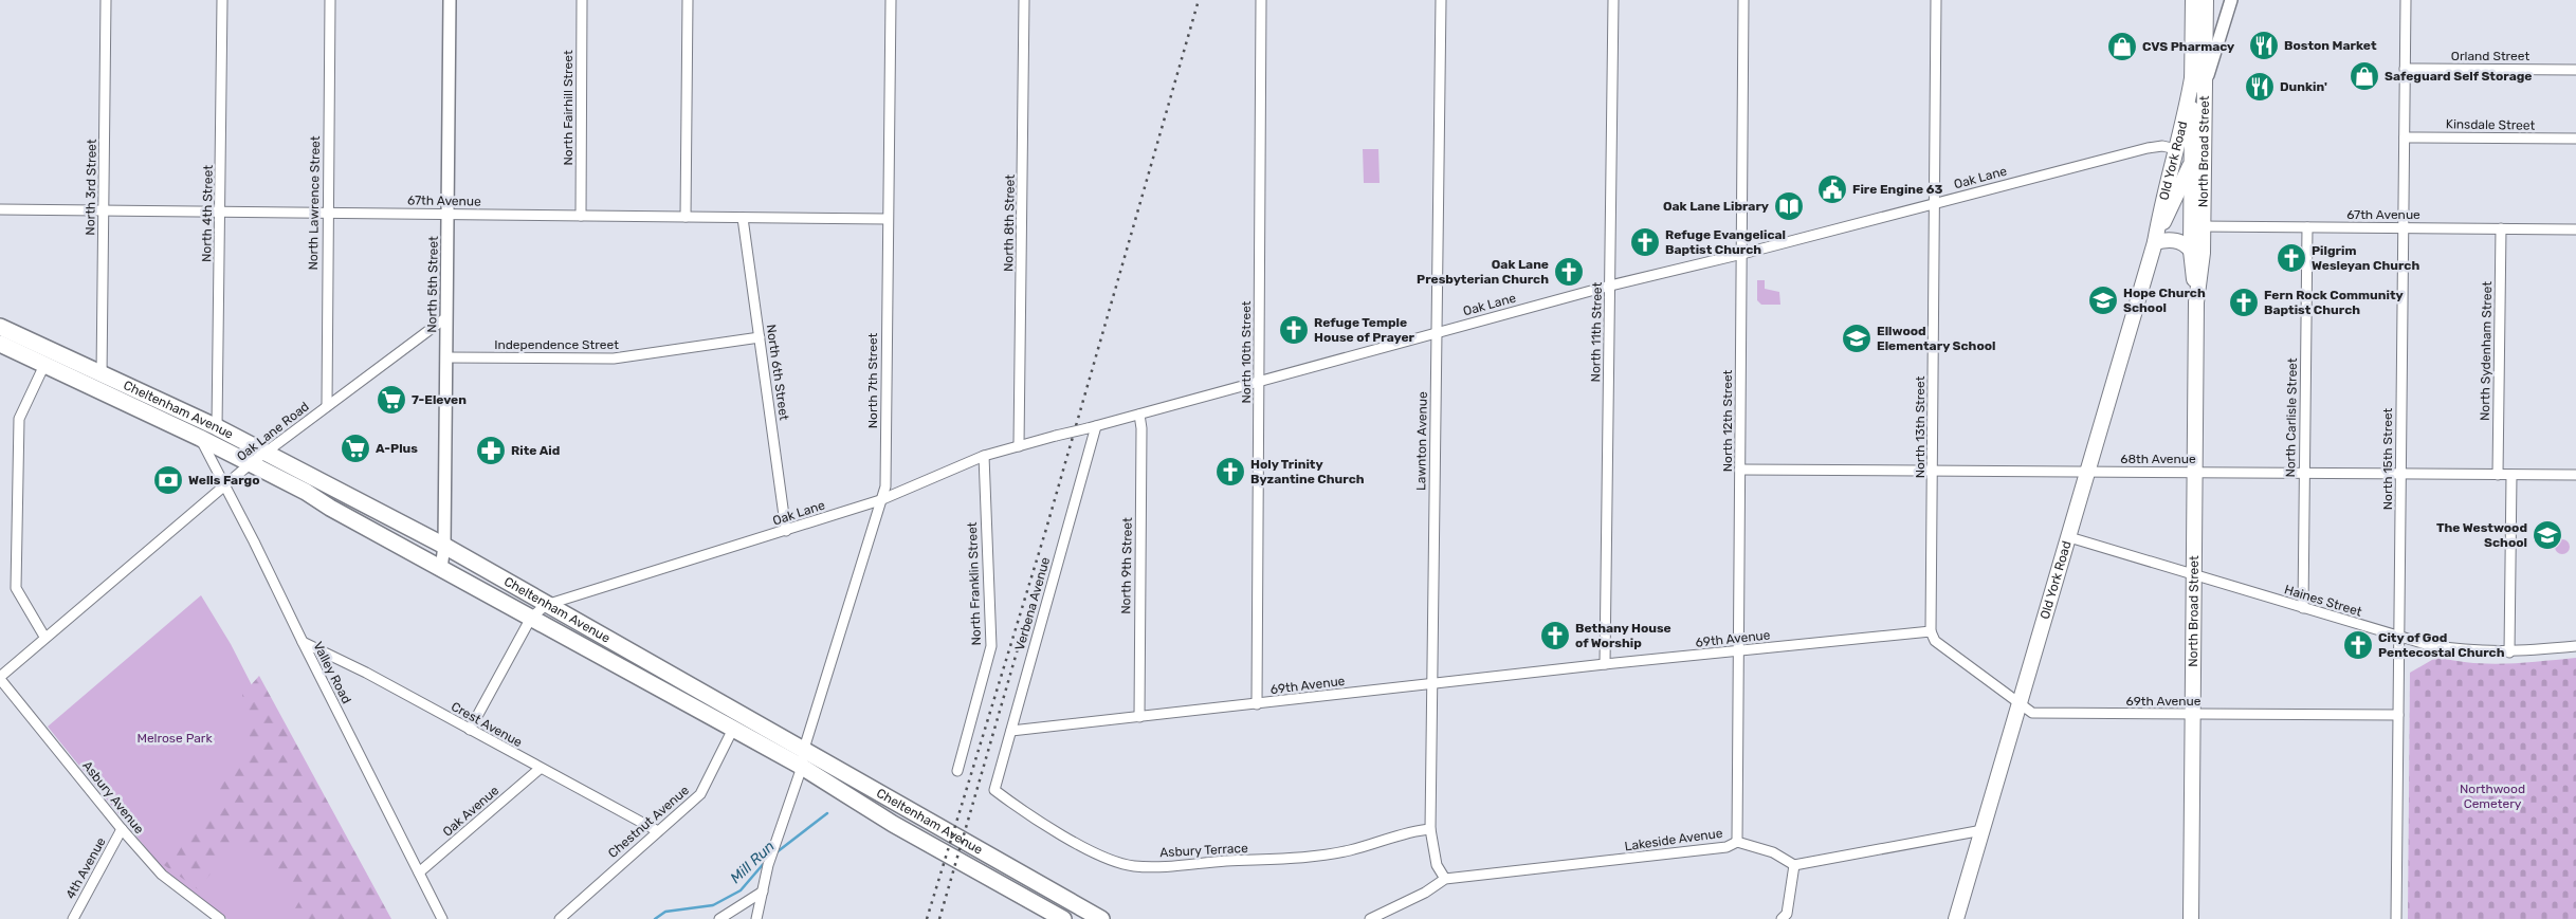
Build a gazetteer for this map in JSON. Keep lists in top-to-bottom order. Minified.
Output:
{"streets":{"highway":["Cheltenham Avenue"],"main road":["North Broad Street","Old York Road"],"street":["Orland Street","North Fairhill Street","Kinsdale Street","Oak Lane","North 3rd Street","67th Avenue","North Lawrence Street","North 4th Street","North 8th Street","North 5th Street","North 11th Street","Independence Street","North Sydenham Street","North 10th Street","North 6th Street","North 7th Street","North Carlisle Street","North 12th Street","North 13th Street","Oak Lane Road","Lawnton Avenue","68th Avenue","North 15th Street","North 9th Street","North Franklin Street","Haines Street","Verbena Avenue","69th Avenue","Valley Road","Crest Avenue","Asbury Avenue","Oak Avenue","Chestnut Avenue","Lakeside Avenue","Asbury Terrace","4th Avenue"]},"crossings":[["Orland Street","North 15th Street"],["North Fairhill Street","67th Avenue"],["Kinsdale Street","North 15th Street"],["North Broad Street","Old York Road"],["North Broad Street","67th Avenue"],["North Broad Street","68th Avenue"],["North Broad Street","Haines Street"],["North Broad Street","69th Avenue"],["Old York Road","Oak Lane"],["Old York Road","68th Avenue"],["Old York Road","Haines Street"],["Old York Road","69th Avenue"],["Oak Lane","North 8th Street"],["Oak Lane","North 11th Street"],["Oak Lane","North 10th Street"],["Oak Lane","North 6th Street"],["Oak Lane","North 7th Street"],["Oak Lane","Cheltenham Avenue"],["Oak Lane","North 12th Street"],["Oak Lane","North 13th Street"],["Oak Lane","Lawnton Avenue"],["Oak Lane","North 9th Street"],["Oak Lane","North Franklin Street"],["Oak Lane","Verbena Avenue"],["North 3rd Street","67th Avenue"],["North 3rd Street","Cheltenham Avenue"],["67th Avenue","North Lawrence Street"],["67th Avenue","North 4th Street"],["67th Avenue","North 5th Street"],["67th Avenue","North Sydenham Street"],["67th Avenue","North 6th Street"],["67th Avenue","North 7th Street"],["67th Avenue","North Carlisle Street"],["67th Avenue","North 15th Street"],["North Lawrence Street","Oak Lane Road"],["North 4th Street","Cheltenham Avenue"],["North 5th Street","Independence Street"],["North 5th Street","Cheltenham Avenue"],["North 5th Street","Oak Lane Road"],["North 11th Street","69th Avenue"],["Independence Street","North 6th Street"],["North Sydenham Street","68th Avenue"],["North 10th Street","69th Avenue"],["North 7th Street","Cheltenham Avenue"],["Cheltenham Avenue","Oak Lane Road"],["Cheltenham Avenue","Valley Road"],["Cheltenham Avenue","Chestnut Avenue"],["North Carlisle Street","68th Avenue"],["North Carlisle Street","Haines Street"],["North 12th Street","68th Avenue"],["North 12th Street","69th Avenue"],["North 12th Street","Lakeside Avenue"],["North 13th Street","68th Avenue"],["North 13th Street","69th Avenue"],["Oak Lane Road","Valley Road"],["Oak Lane Road","Asbury Avenue"],["Lawnton Avenue","69th Avenue"],["Lawnton Avenue","Lakeside Avenue"],["Lawnton Avenue","Asbury Terrace"],["68th Avenue","North 15th Street"],["North 15th Street","Haines Street"],["North 15th Street","69th Avenue"],["North 9th Street","69th Avenue"],["Verbena Avenue","69th Avenue"],["Verbena Avenue","Asbury Terrace"],["Valley Road","Crest Avenue"],["Valley Road","Oak Avenue"],["Crest Avenue","Oak Avenue"],["Crest Avenue","Chestnut Avenue"],["Asbury Avenue","4th Avenue"]],"water":["Mill Run"],"parks":["Melrose Park","Northwood Cemetery"],"places":{"restaurant":["Boston Market","Dunkin'"],"shop":["CVS Pharmacy","Safeguard Self Storage"],"public building":["Fire Engine 63"],"library":["Oak Lane Library"],"church":["Refuge Evangelical Baptist Church","Pilgrim Wesleyan Church","Oak Lane Presbyterian Church","Fern Rock Community Baptist Church","Refuge Temple House of Prayer","Holy Trinity Byzantine Church","Bethany House of Worship","City of God Pentecostal Church"],"school or university":["Hope Church School","Ellwood Elementary School","The Westwood School"],"supermarket":["7-Eleven","A-Plus"],"pharmacy":["Rite Aid"],"bank":["Wells Fargo"]}}
